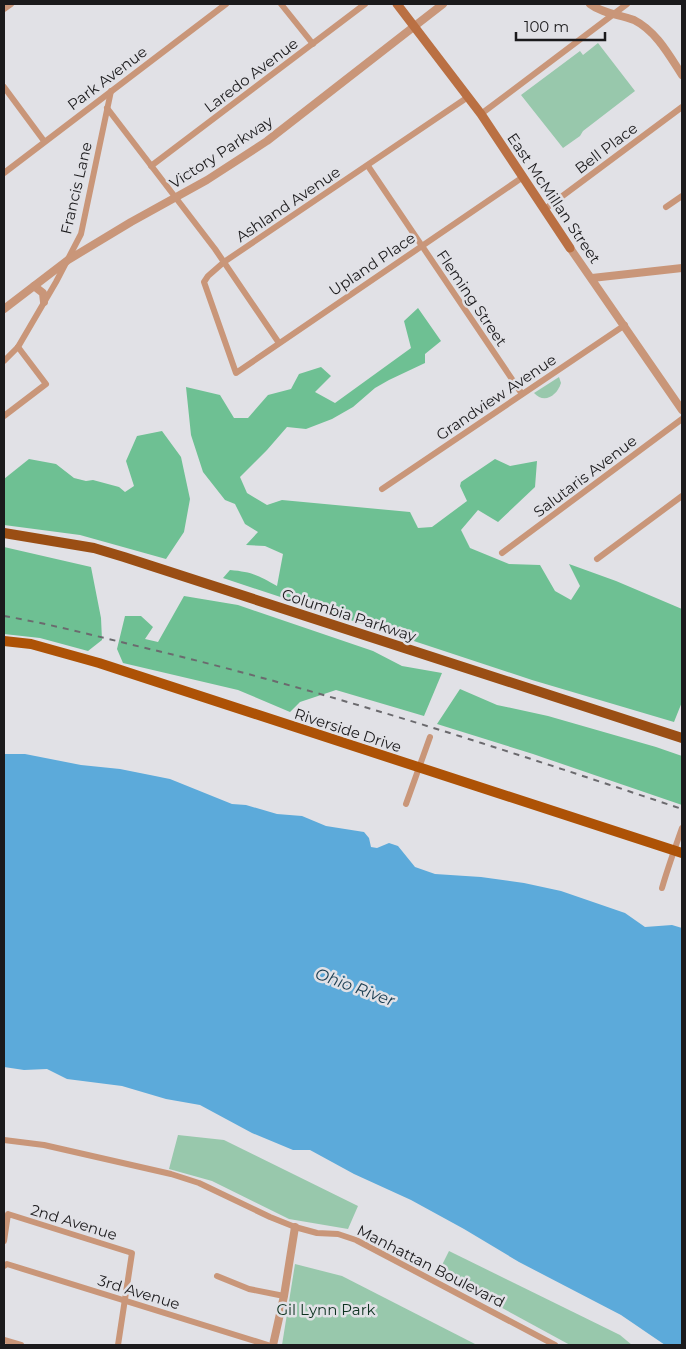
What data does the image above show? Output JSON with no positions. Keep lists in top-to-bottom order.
{
  "streets": {
    "highway": ["Columbia Parkway"],
    "main road": ["East McMillan Street", "Riverside Drive"],
    "street": [
      "Laredo Avenue",
      "Park Avenue",
      "Bell Place",
      "Victory Parkway",
      "Francis Lane",
      "Ashland Avenue",
      "Upland Place",
      "Fleming Street",
      "Grandview Avenue",
      "Salutaris Avenue",
      "2nd Avenue",
      "Manhattan Boulevard",
      "3rd Avenue"
    ]
  },
  "crossings": [
    ["Park Avenue", "Francis Lane"],
    ["Bell Place", "East McMillan Street"],
    ["Victory Parkway", "Francis Lane"],
    ["Victory Parkway", "East McMillan Street"],
    ["East McMillan Street", "Ashland Avenue"],
    ["East McMillan Street", "Upland Place"],
    ["East McMillan Street", "Grandview Avenue"],
    ["Ashland Avenue", "Upland Place"],
    ["Ashland Avenue", "Fleming Street"],
    ["Upland Place", "Fleming Street"],
    ["Fleming Street", "Grandview Avenue"],
    ["2nd Avenue", "3rd Avenue"]
  ],
  "water": ["Ohio River"],
  "parks": ["Gil Lynn Park"],
  "scale_bar": "100 m"
}
